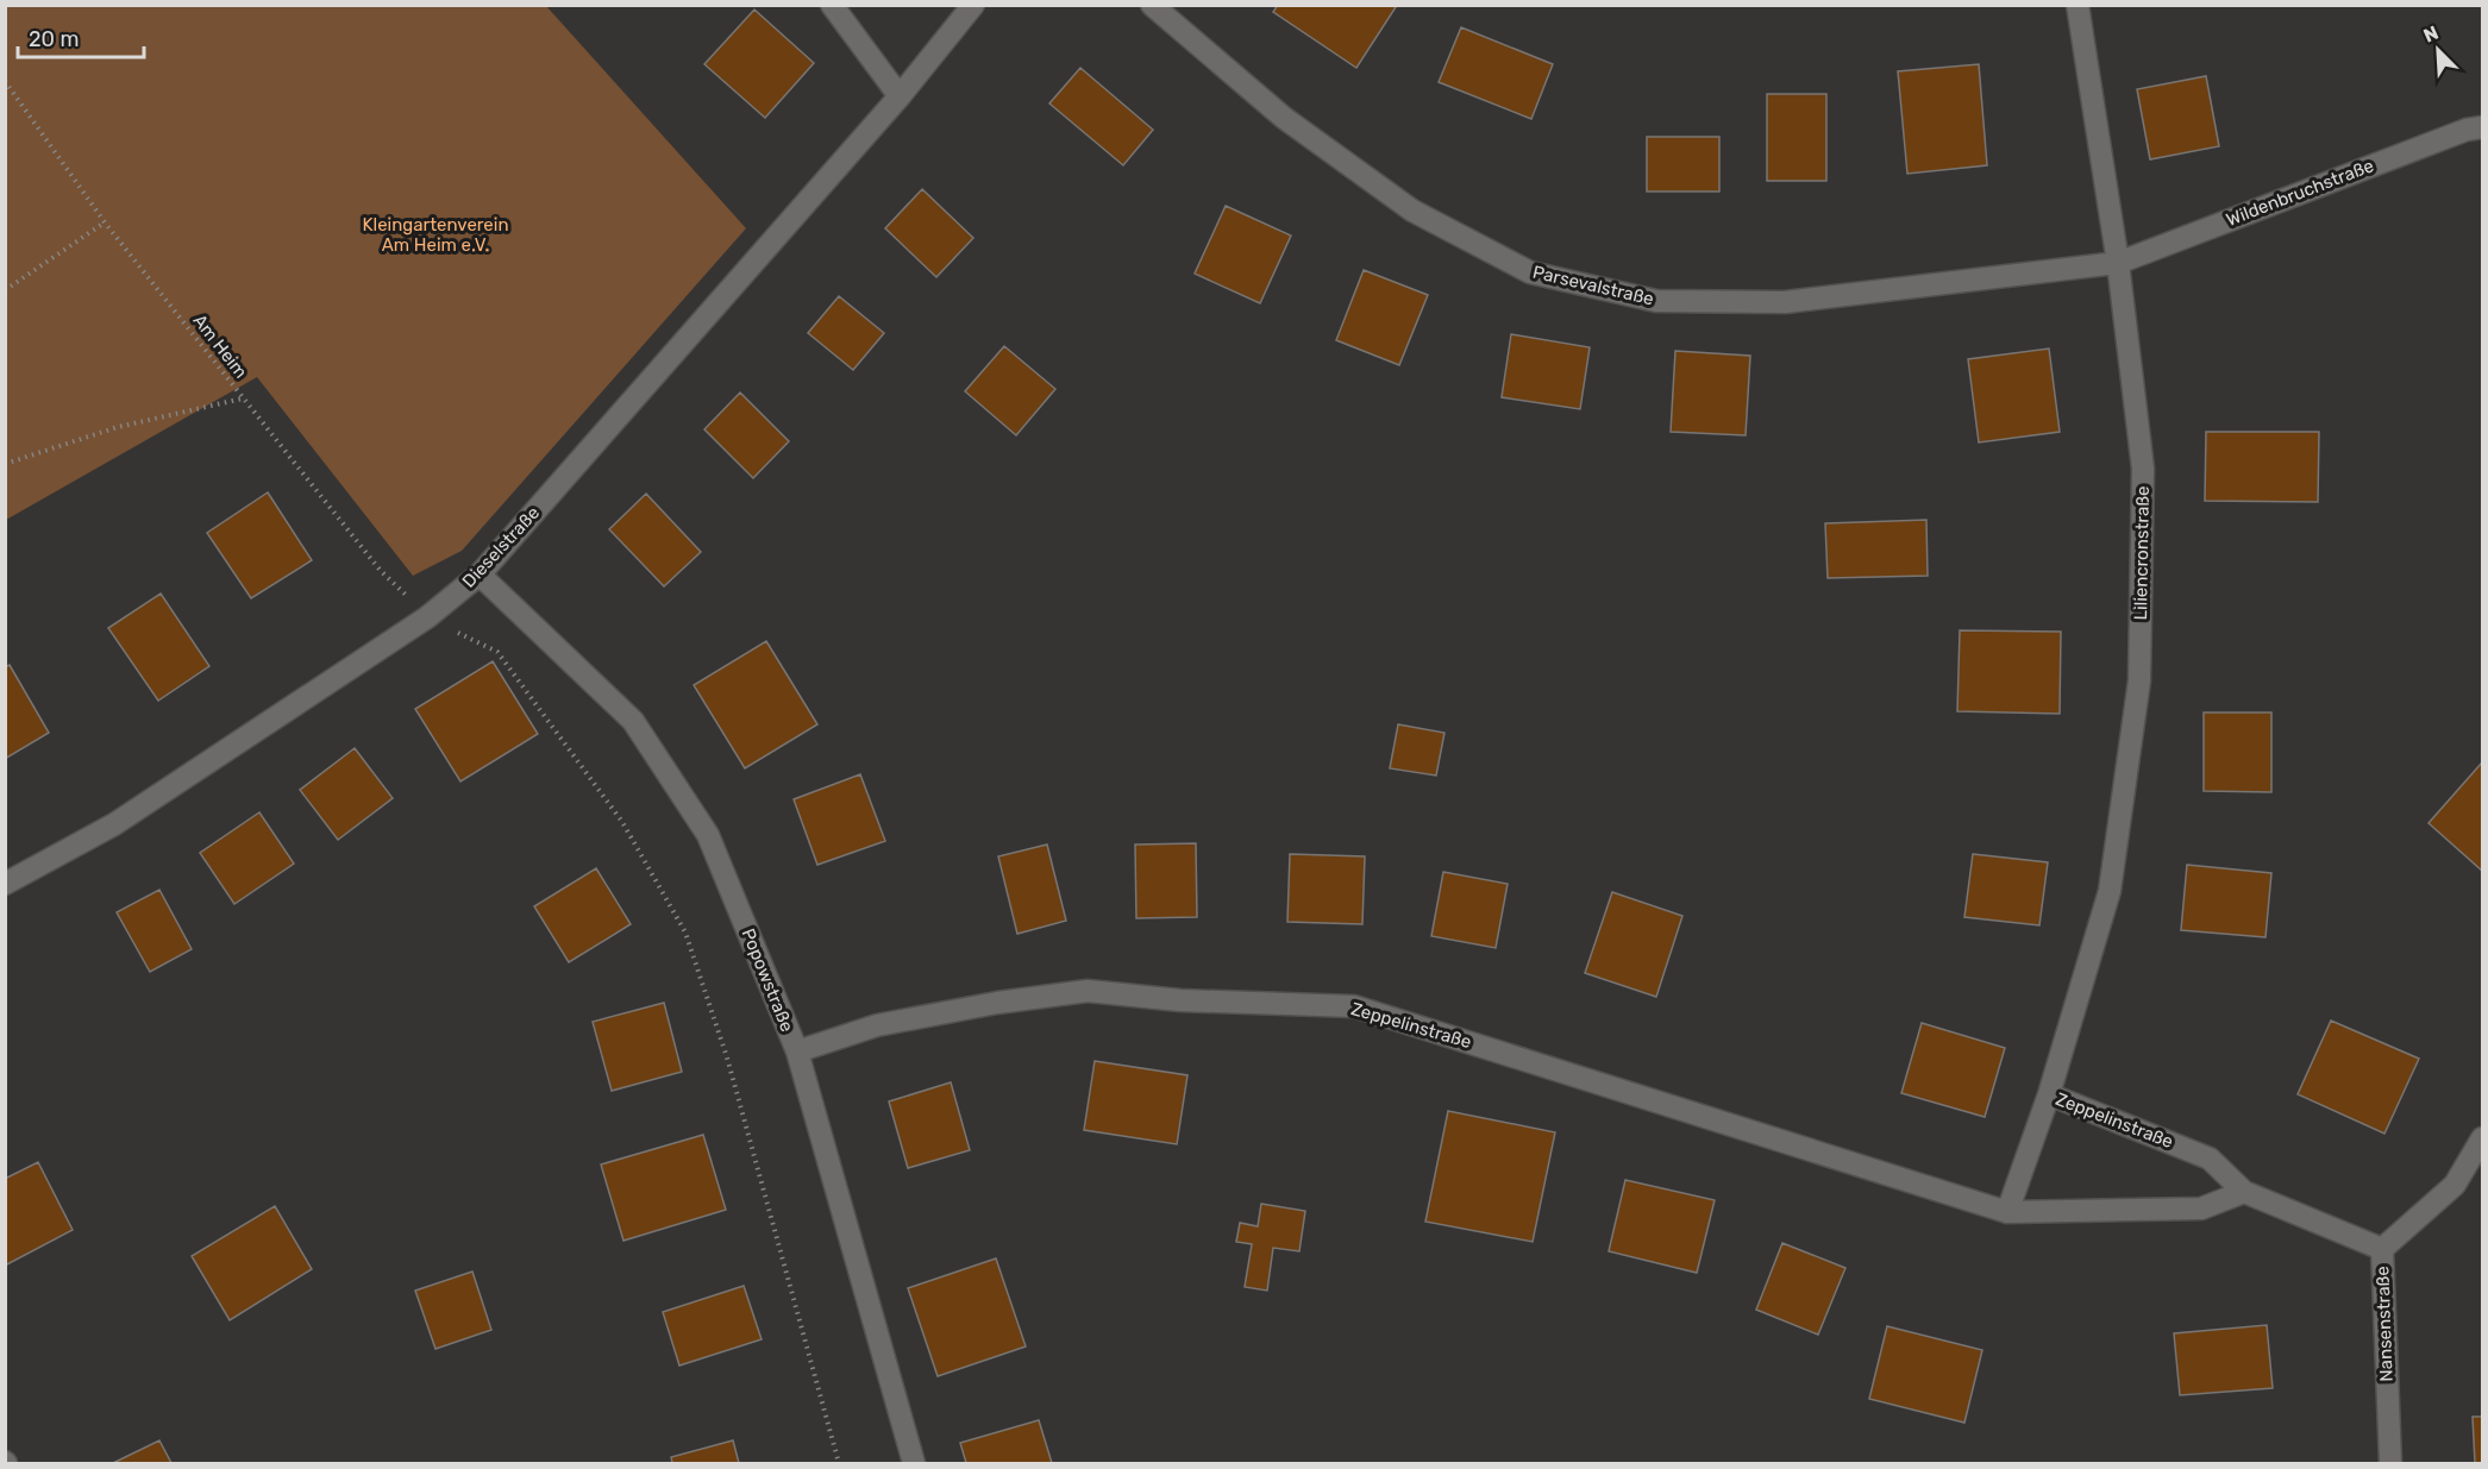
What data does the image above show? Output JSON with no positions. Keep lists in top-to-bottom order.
{
  "streets": {
    "street": [
      "Wildenbruchstraße",
      "Parsevalstraße",
      "Dieselstraße",
      "Liliencronstraße",
      "Popowstraße",
      "Zeppelinstraße",
      "Nansenstraße"
    ],
    "path": ["Am Heim"]
  },
  "crossings": [
    ["Wildenbruchstraße", "Parsevalstraße"],
    ["Wildenbruchstraße", "Liliencronstraße"],
    ["Parsevalstraße", "Liliencronstraße"],
    ["Am Heim", "Dieselstraße"],
    ["Dieselstraße", "Popowstraße"],
    ["Liliencronstraße", "Zeppelinstraße"],
    ["Popowstraße", "Zeppelinstraße"],
    ["Zeppelinstraße", "Nansenstraße"]
  ],
  "parks": ["Kleingartenverein Am Heim e.V."],
  "scale_bar": "20 m",
  "north": "top left"
}
